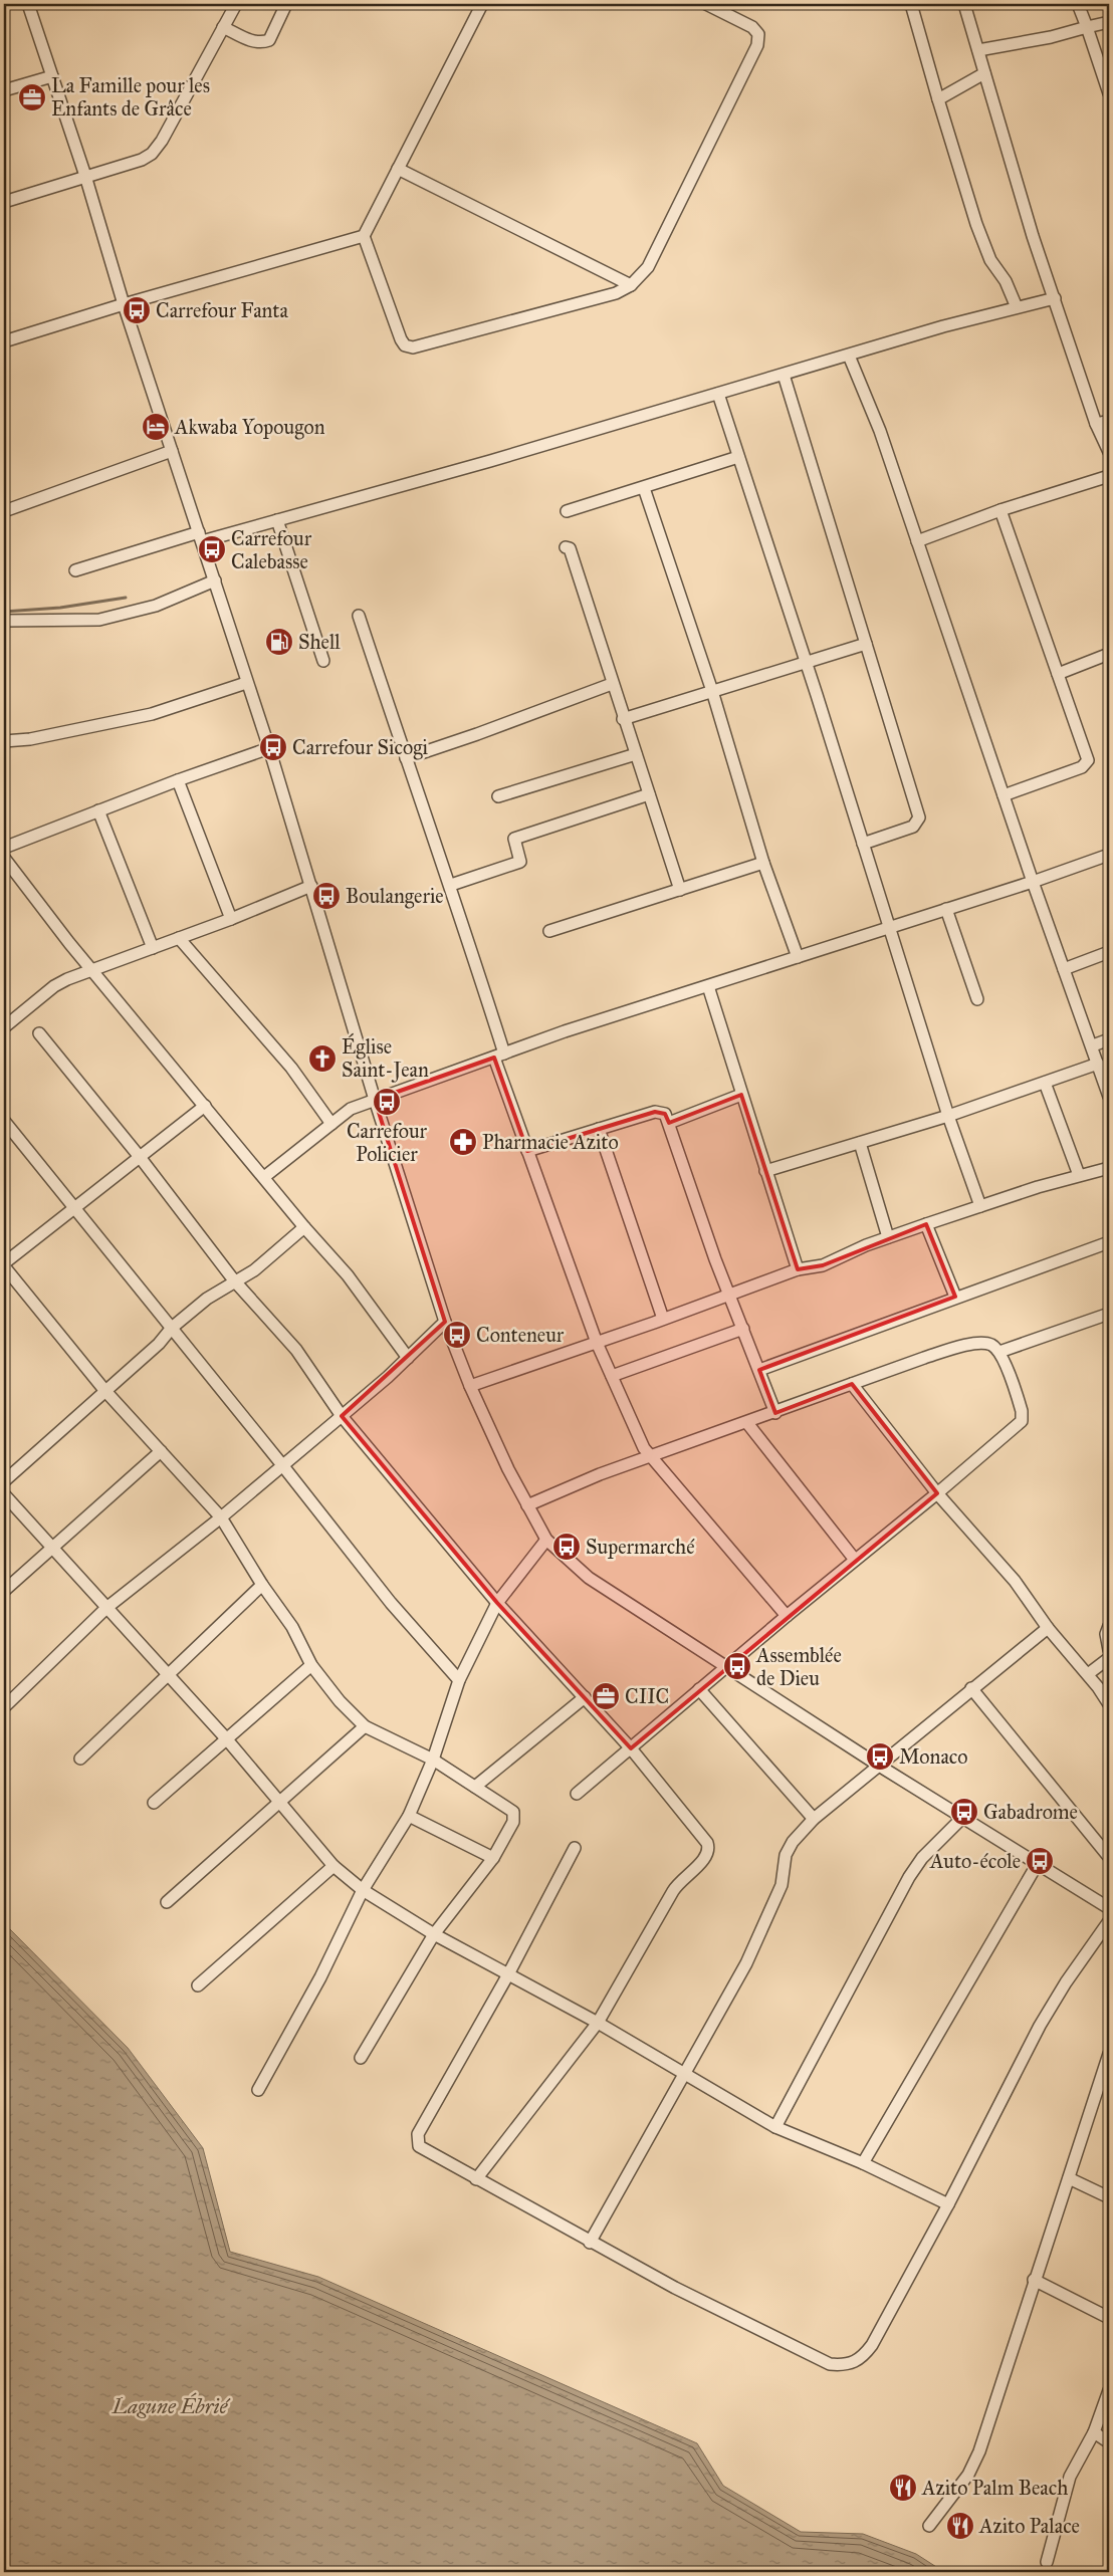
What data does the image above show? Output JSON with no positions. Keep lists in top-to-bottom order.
{
  "water": ["Lagune Ébrié"],
  "places": {
    "office": ["La Famille pour les Enfants de Grâce", "CIIC"],
    "bus stop": [
      "Carrefour Fanta",
      "Carrefour Calebasse",
      "Carrefour Sicogi",
      "Boulangerie",
      "Carrefour Policier",
      "Conteneur",
      "Supermarché",
      "Assemblée de Dieu",
      "Monaco",
      "Gabadrome",
      "Auto-école"
    ],
    "hotel": ["Akwaba Yopougon"],
    "fuel station": ["Shell"],
    "church": ["Église Saint-Jean"],
    "pharmacy": ["Pharmacie Azito"],
    "restaurant": ["Azito Palm Beach", "Azito Palace"]
  }
}
